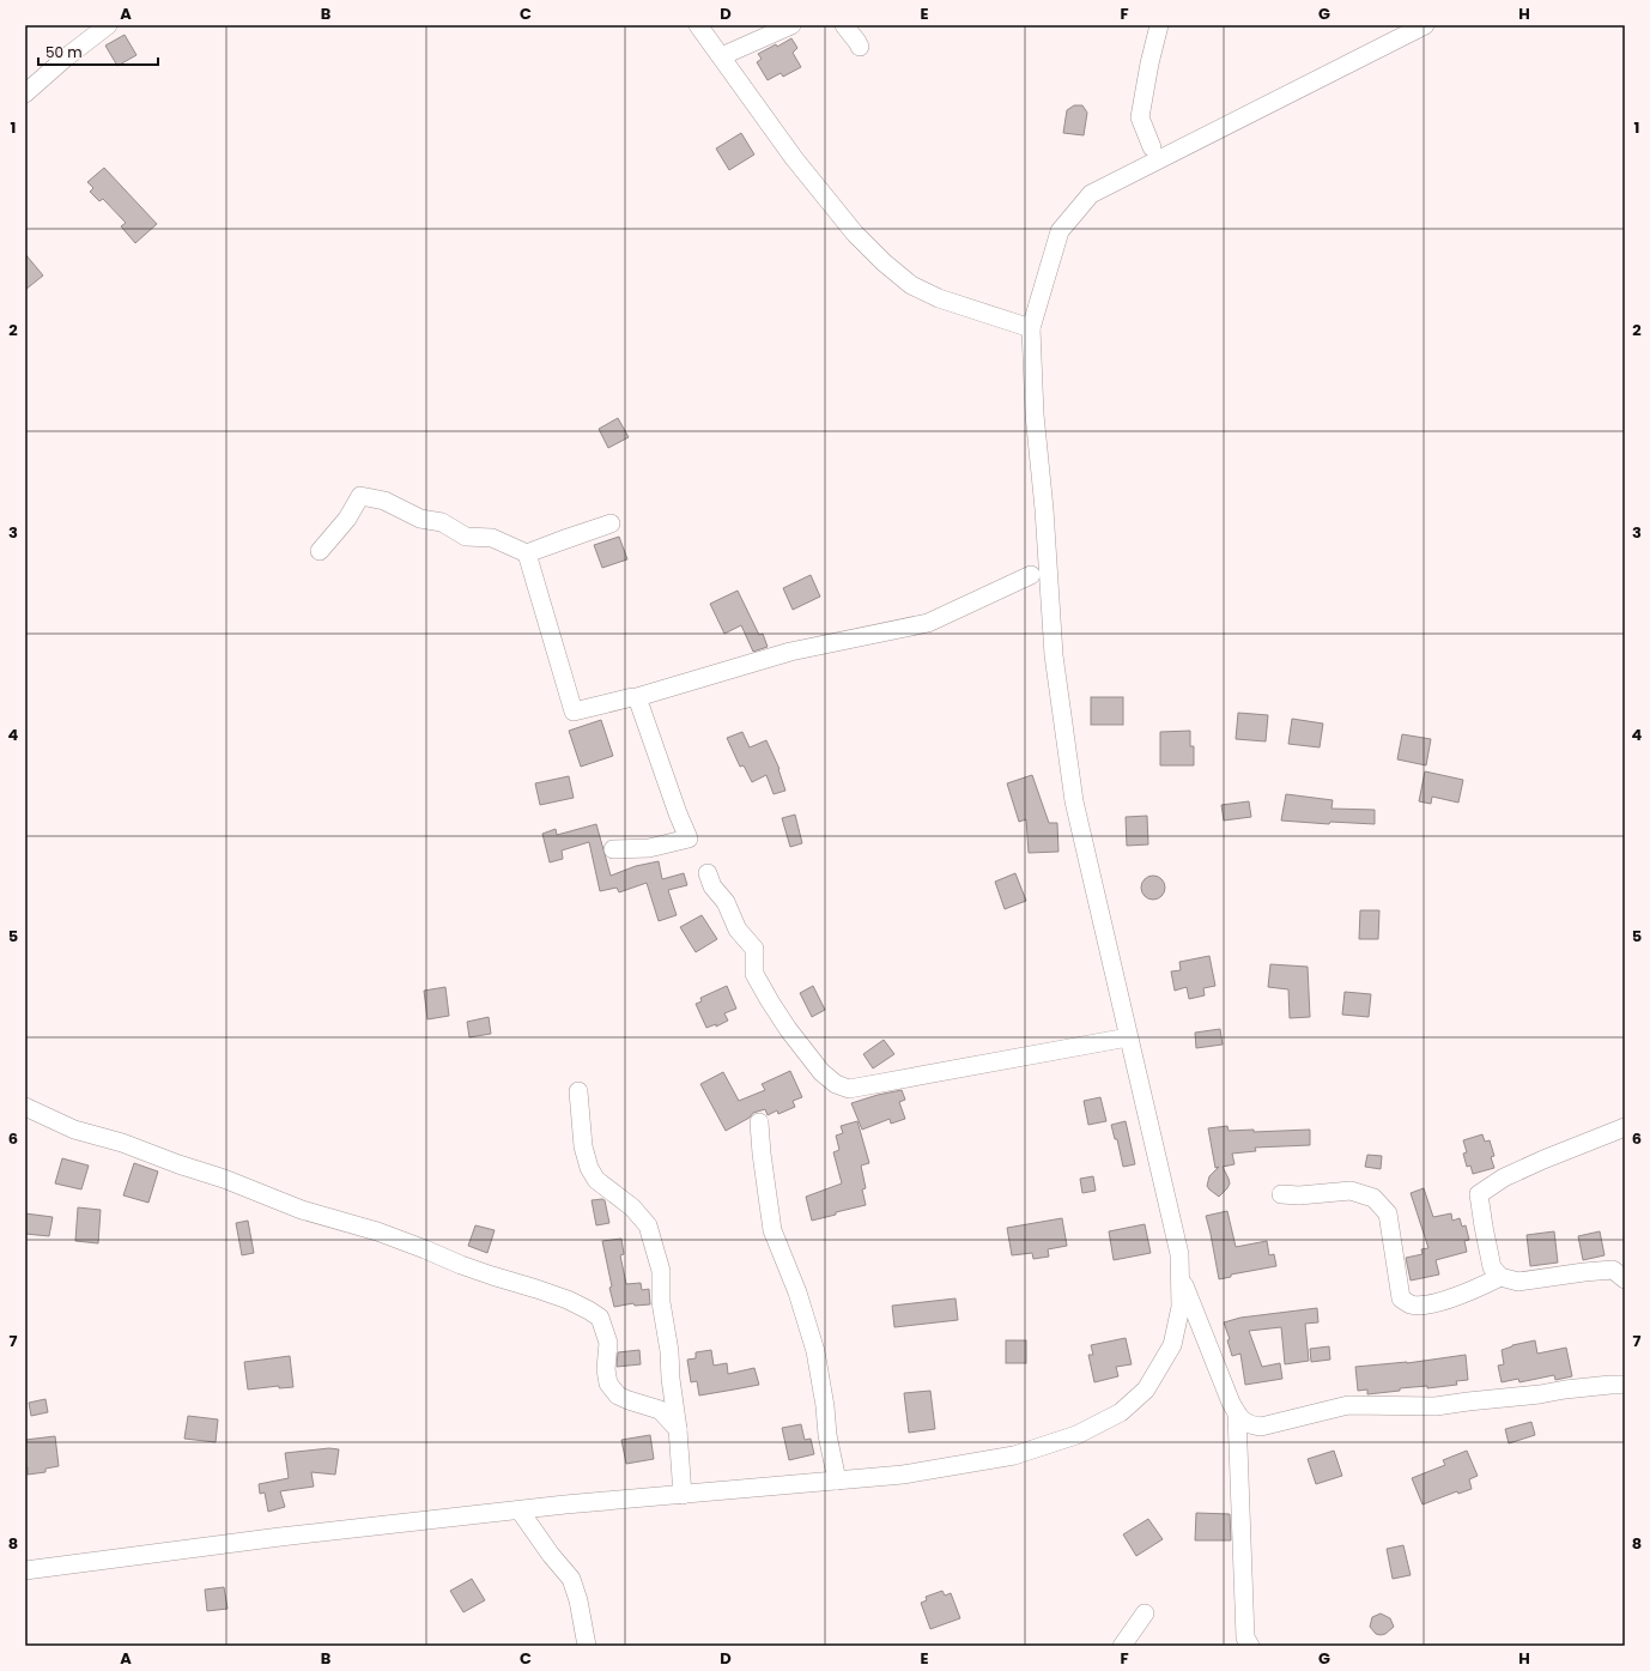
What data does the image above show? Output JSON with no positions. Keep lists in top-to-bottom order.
{
  "scale_bar": "50 m",
  "grid": {
    "columns": [
      "A",
      "B",
      "C",
      "D",
      "E",
      "F",
      "G",
      "H"
    ],
    "rows": [
      "1",
      "2",
      "3",
      "4",
      "5",
      "6",
      "7",
      "8"
    ]
  }
}
